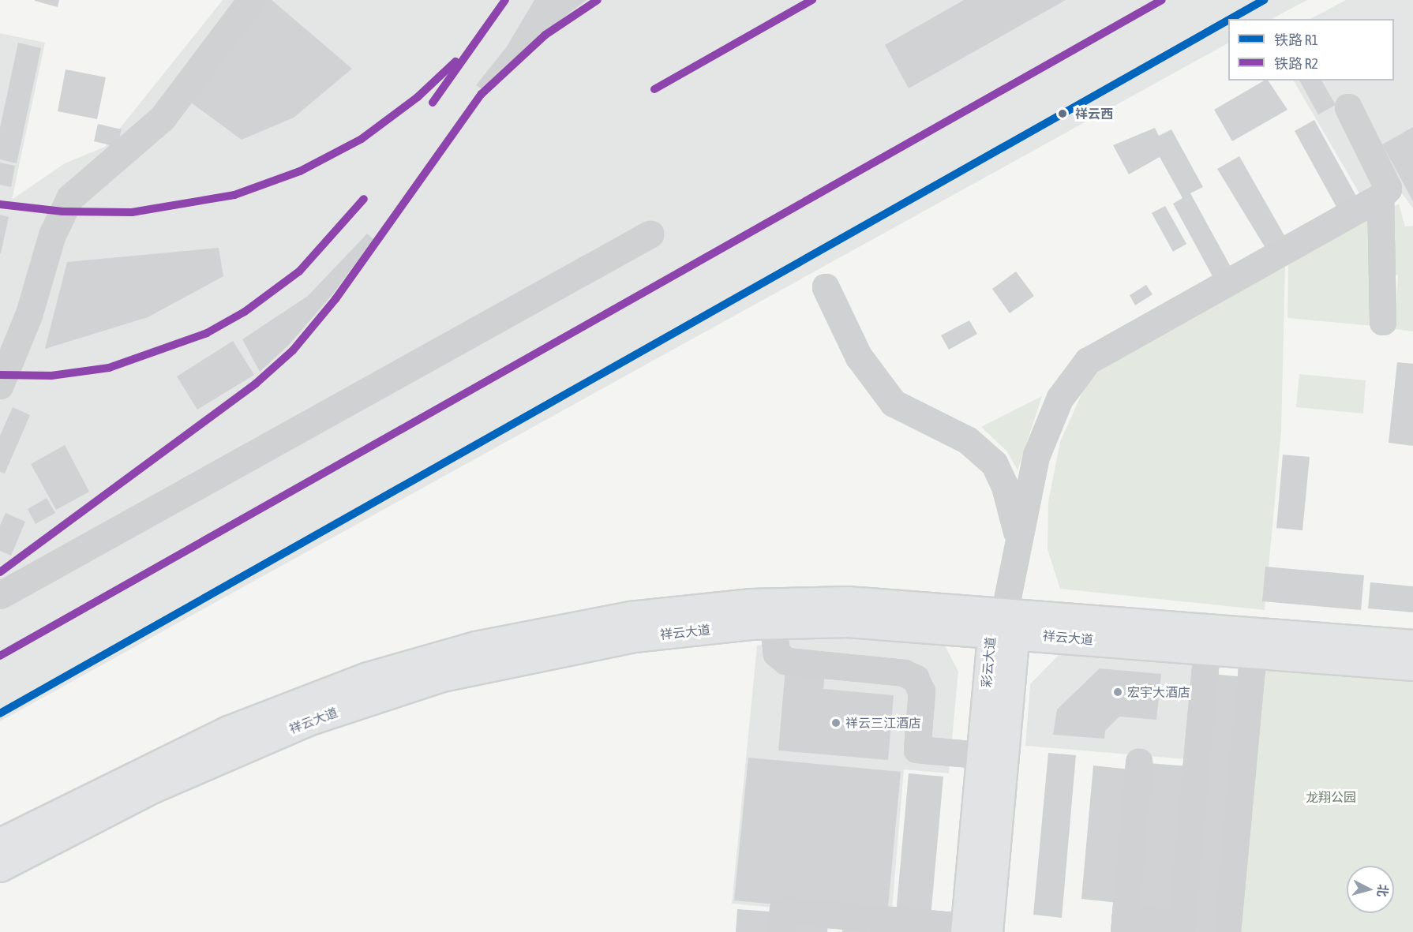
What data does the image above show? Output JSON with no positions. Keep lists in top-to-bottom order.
{
  "streets": {
    "main road": ["祥云大道", "彩云大道"]
  },
  "crossings": [
    ["祥云大道", "彩云大道"]
  ],
  "parks": ["龙翔公园"],
  "places": ["祥云西", "宏宇大酒店", "祥云三江酒店"],
  "lines": ["rail line R1", "rail line R2"],
  "legend": ["铁路 R1", "铁路 R2"],
  "north": "right"
}
